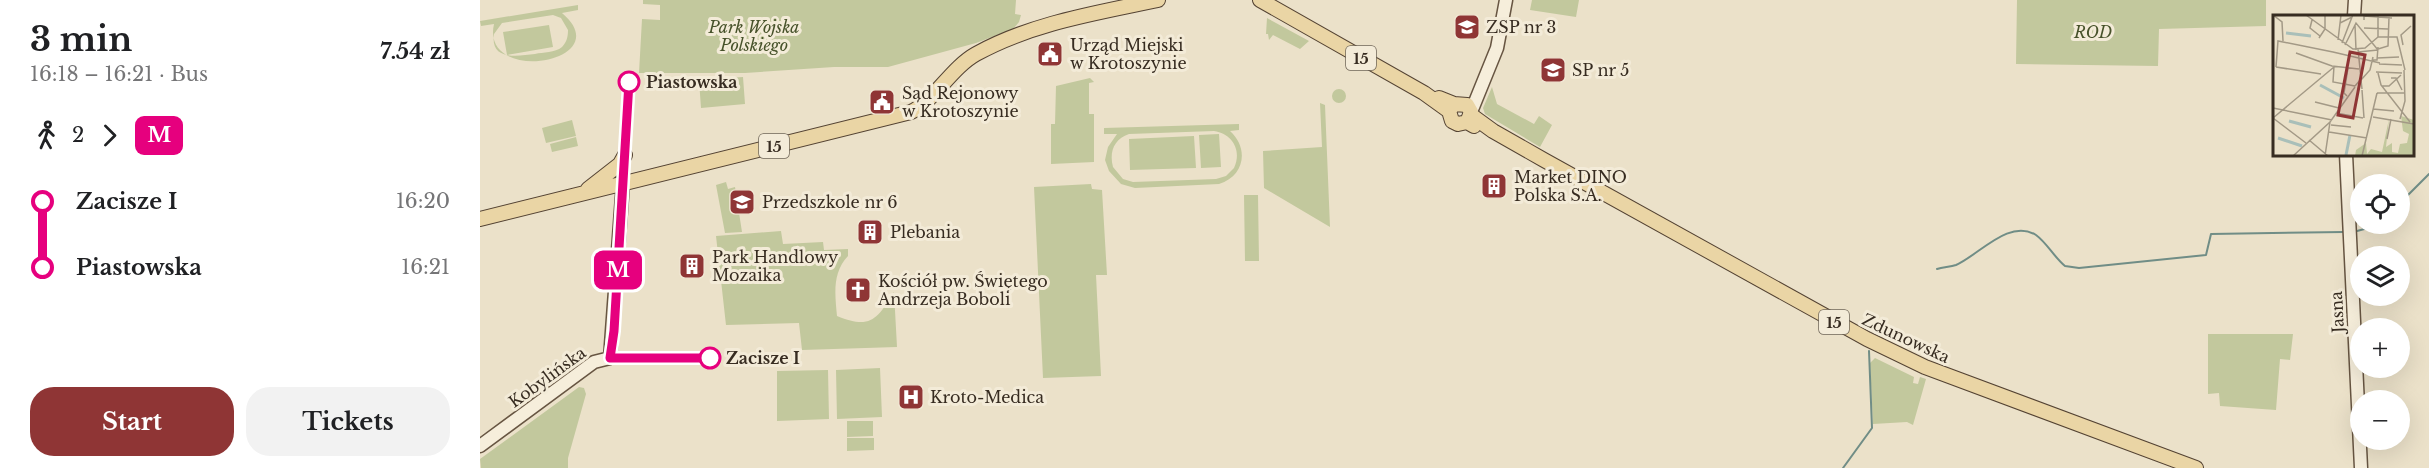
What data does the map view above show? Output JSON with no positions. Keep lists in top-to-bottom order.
{
  "streets": {
    "main road": ["15", "Zdunowska"],
    "street": ["Jasna", "Kobylińska"]
  },
  "crossings": [
    ["15", "Kobylińska"]
  ],
  "parks": ["Park Wojska Polskiego", "ROD"],
  "places": {
    "school or university": ["ZSP nr 3", "SP nr 5", "Przedszkole nr 6"],
    "public building": ["Urząd Miejski w Krotoszynie", "Sąd Rejonowy w Krotoszynie"],
    "other": ["Piastowska", "Zacisze I"],
    "building": ["Market DINO Polska S.A.", "Plebania", "Park Handlowy Mozaika"],
    "church": ["Kościół pw. Świętego Andrzeja Boboli"],
    "hospital": ["Kroto-Medica"]
  },
  "lines": ["bus line M"],
  "page": {
    "heading": ["3 min", "16:18 – 16:21 · Bus", "7.54 zł"],
    "on_map": "M",
    "legs": ["2", "M"],
    "list": [
      {
        "name": "Zacisze I",
        "value": "16:20"
      },
      {
        "name": "Piastowska",
        "value": "16:21"
      }
    ],
    "map_buttons": ["+", "−"],
    "buttons": ["Start", "Tickets"]
  }
}
